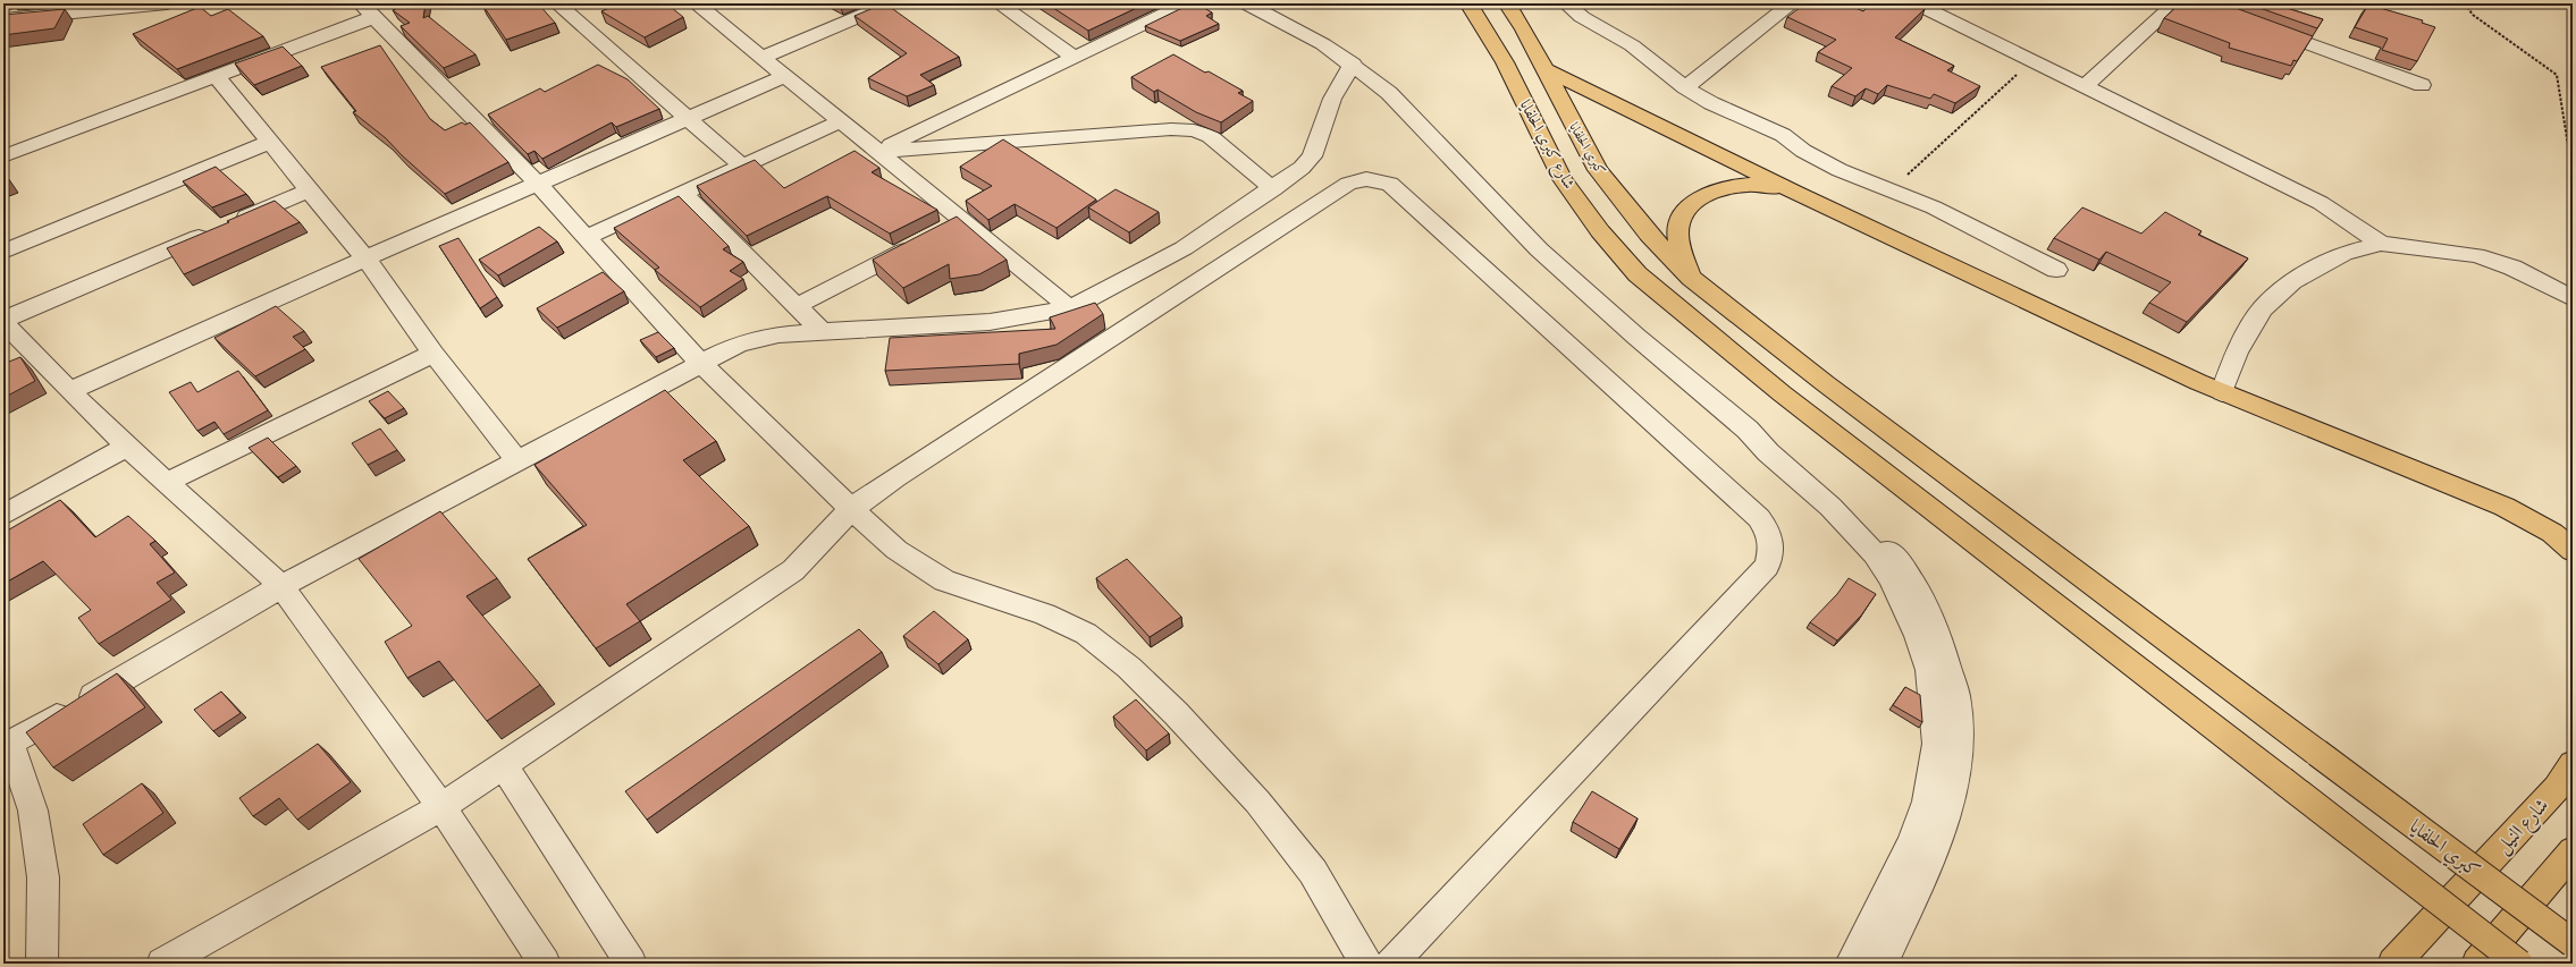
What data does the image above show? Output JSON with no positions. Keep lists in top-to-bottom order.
{
  "streets": {
    "main road": ["شارع كبري الحلفايا", "كبري الحلفايا", "شارع النيل"]
  }
}
